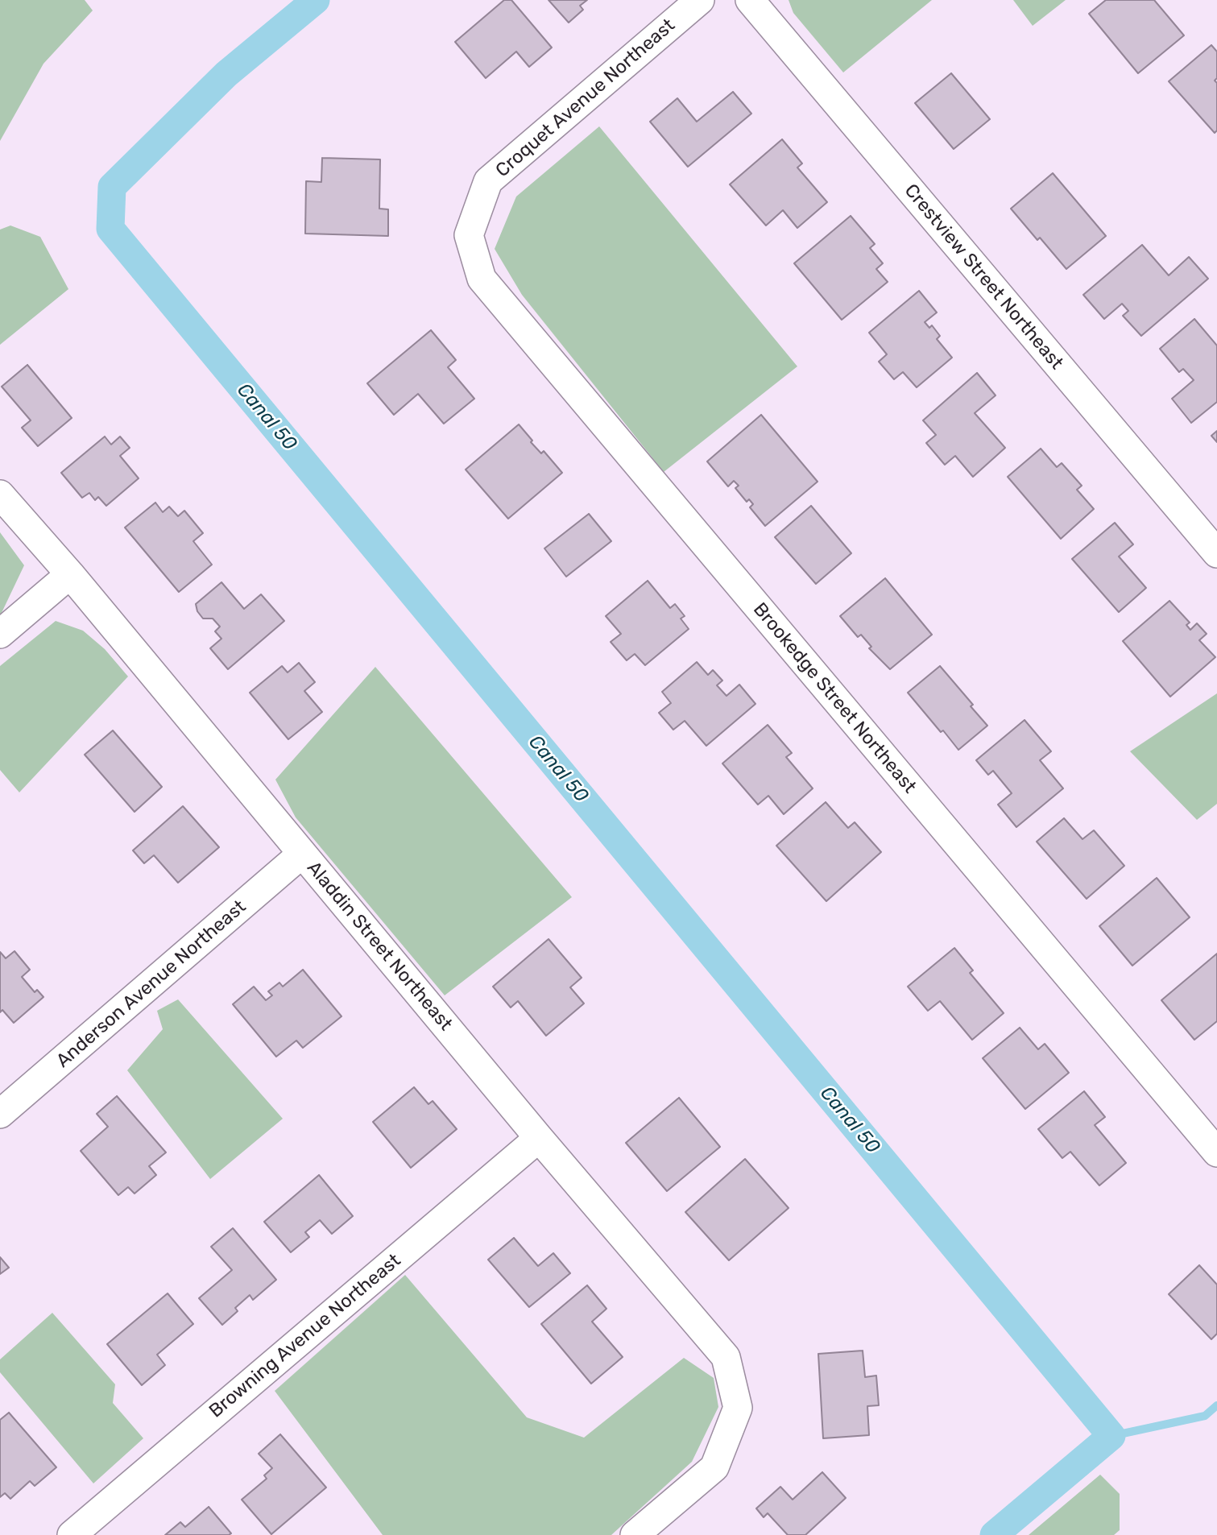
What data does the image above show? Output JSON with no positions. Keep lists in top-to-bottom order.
{
  "streets": {
    "street": [
      "Croquet Avenue Northeast",
      "Crestview Street Northeast",
      "Brookedge Street Northeast",
      "Aladdin Street Northeast",
      "Anderson Avenue Northeast",
      "Browning Avenue Northeast"
    ]
  },
  "crossings": [
    ["Croquet Avenue Northeast", "Brookedge Street Northeast"],
    ["Aladdin Street Northeast", "Anderson Avenue Northeast"],
    ["Aladdin Street Northeast", "Browning Avenue Northeast"]
  ],
  "water": ["Canal 50"]
}
